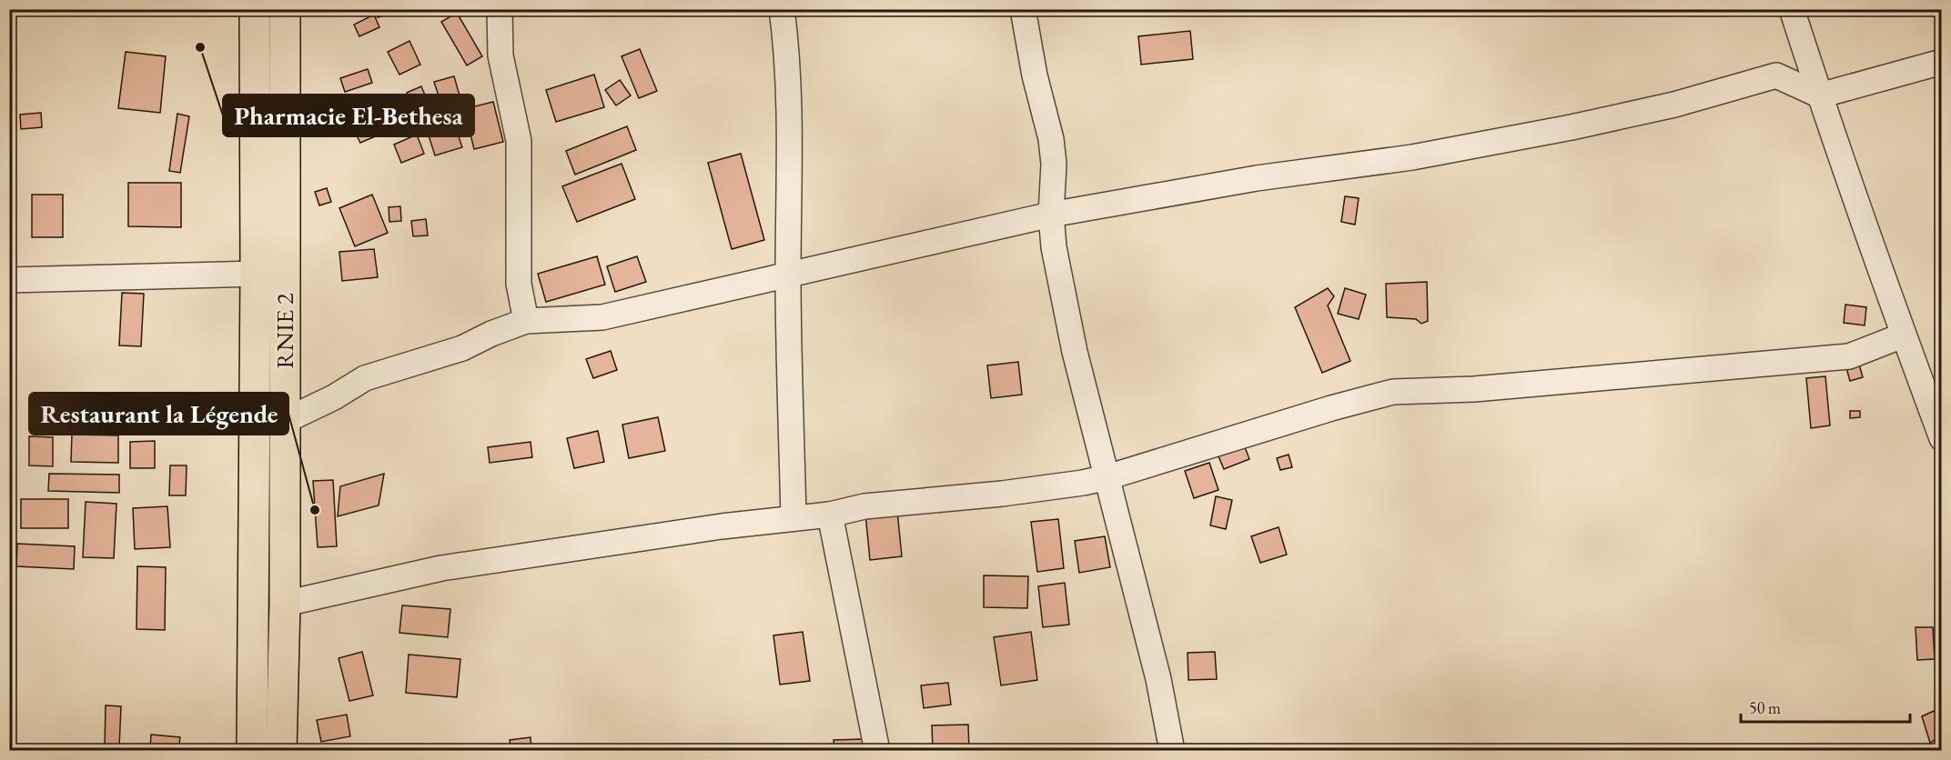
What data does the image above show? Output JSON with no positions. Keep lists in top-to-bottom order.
{
  "streets": {
    "highway": ["RNIE 2"]
  },
  "places": ["Pharmacie El-Bethesa", "Restaurant la Légende"],
  "scale_bar": "50 m"
}
